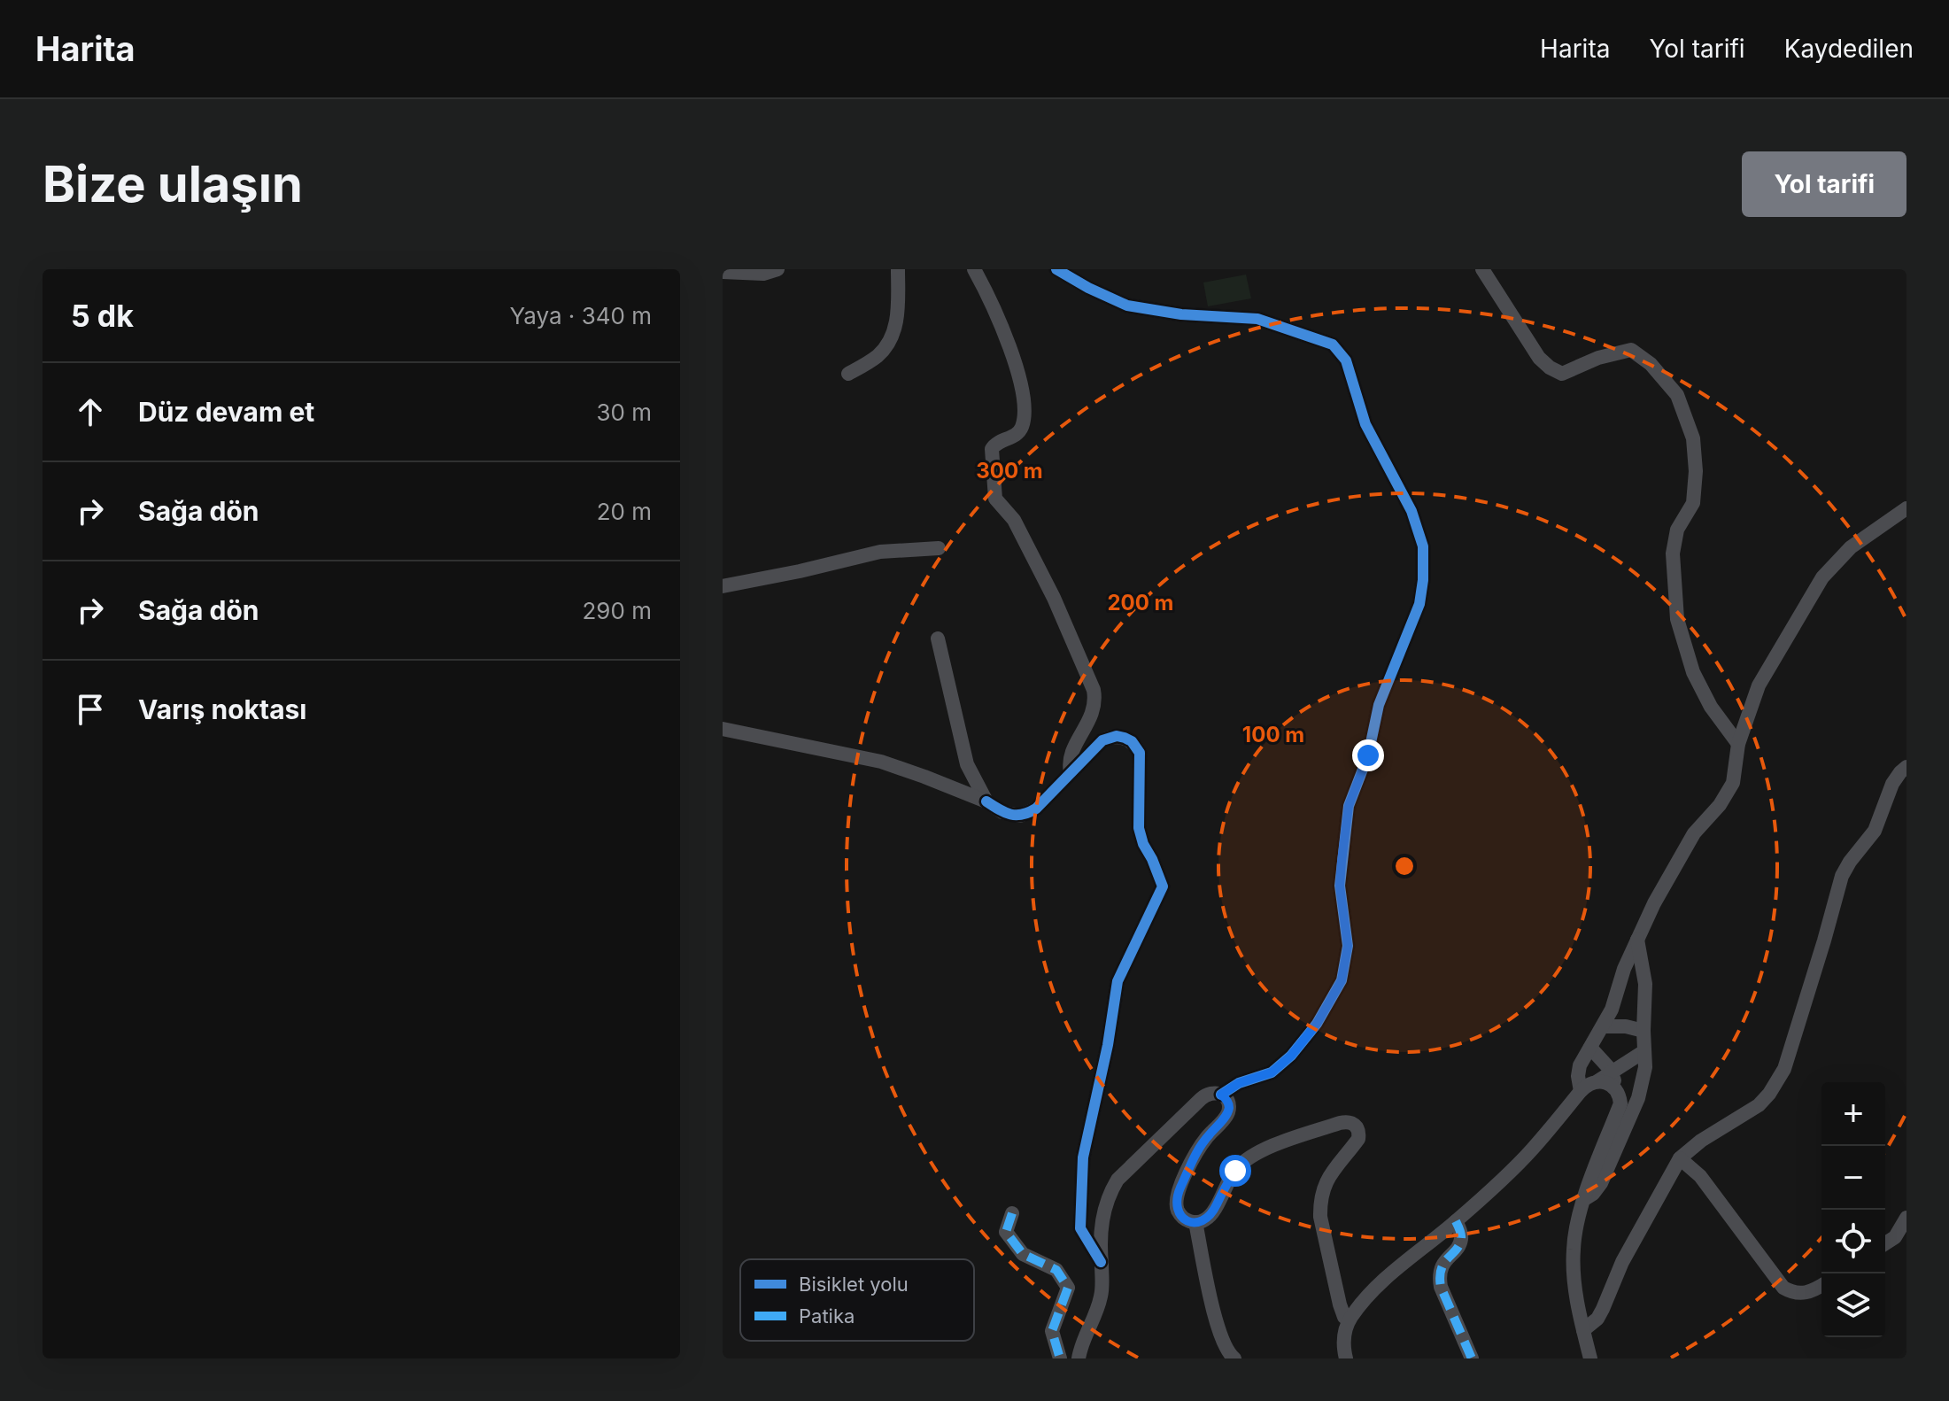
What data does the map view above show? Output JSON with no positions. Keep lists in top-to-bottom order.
{
  "legend": ["Bisiklet yolu", "Patika"],
  "page": {
    "header": "Harita",
    "nav": ["Harita", "Yol tarifi", "Kaydedilen"],
    "buttons": "Yol tarifi",
    "title": "Bize ulaşın",
    "heading": ["5 dk", "Yaya · 340 m"],
    "list": [
      ["Düz devam et", "30 m"],
      ["Sağa dön", "20 m"],
      ["Sağa dön", "290 m"],
      "Varış noktası"
    ],
    "map_buttons": ["+", "−"]
  },
  "rings": ["300 m", "200 m", "100 m"]
}
